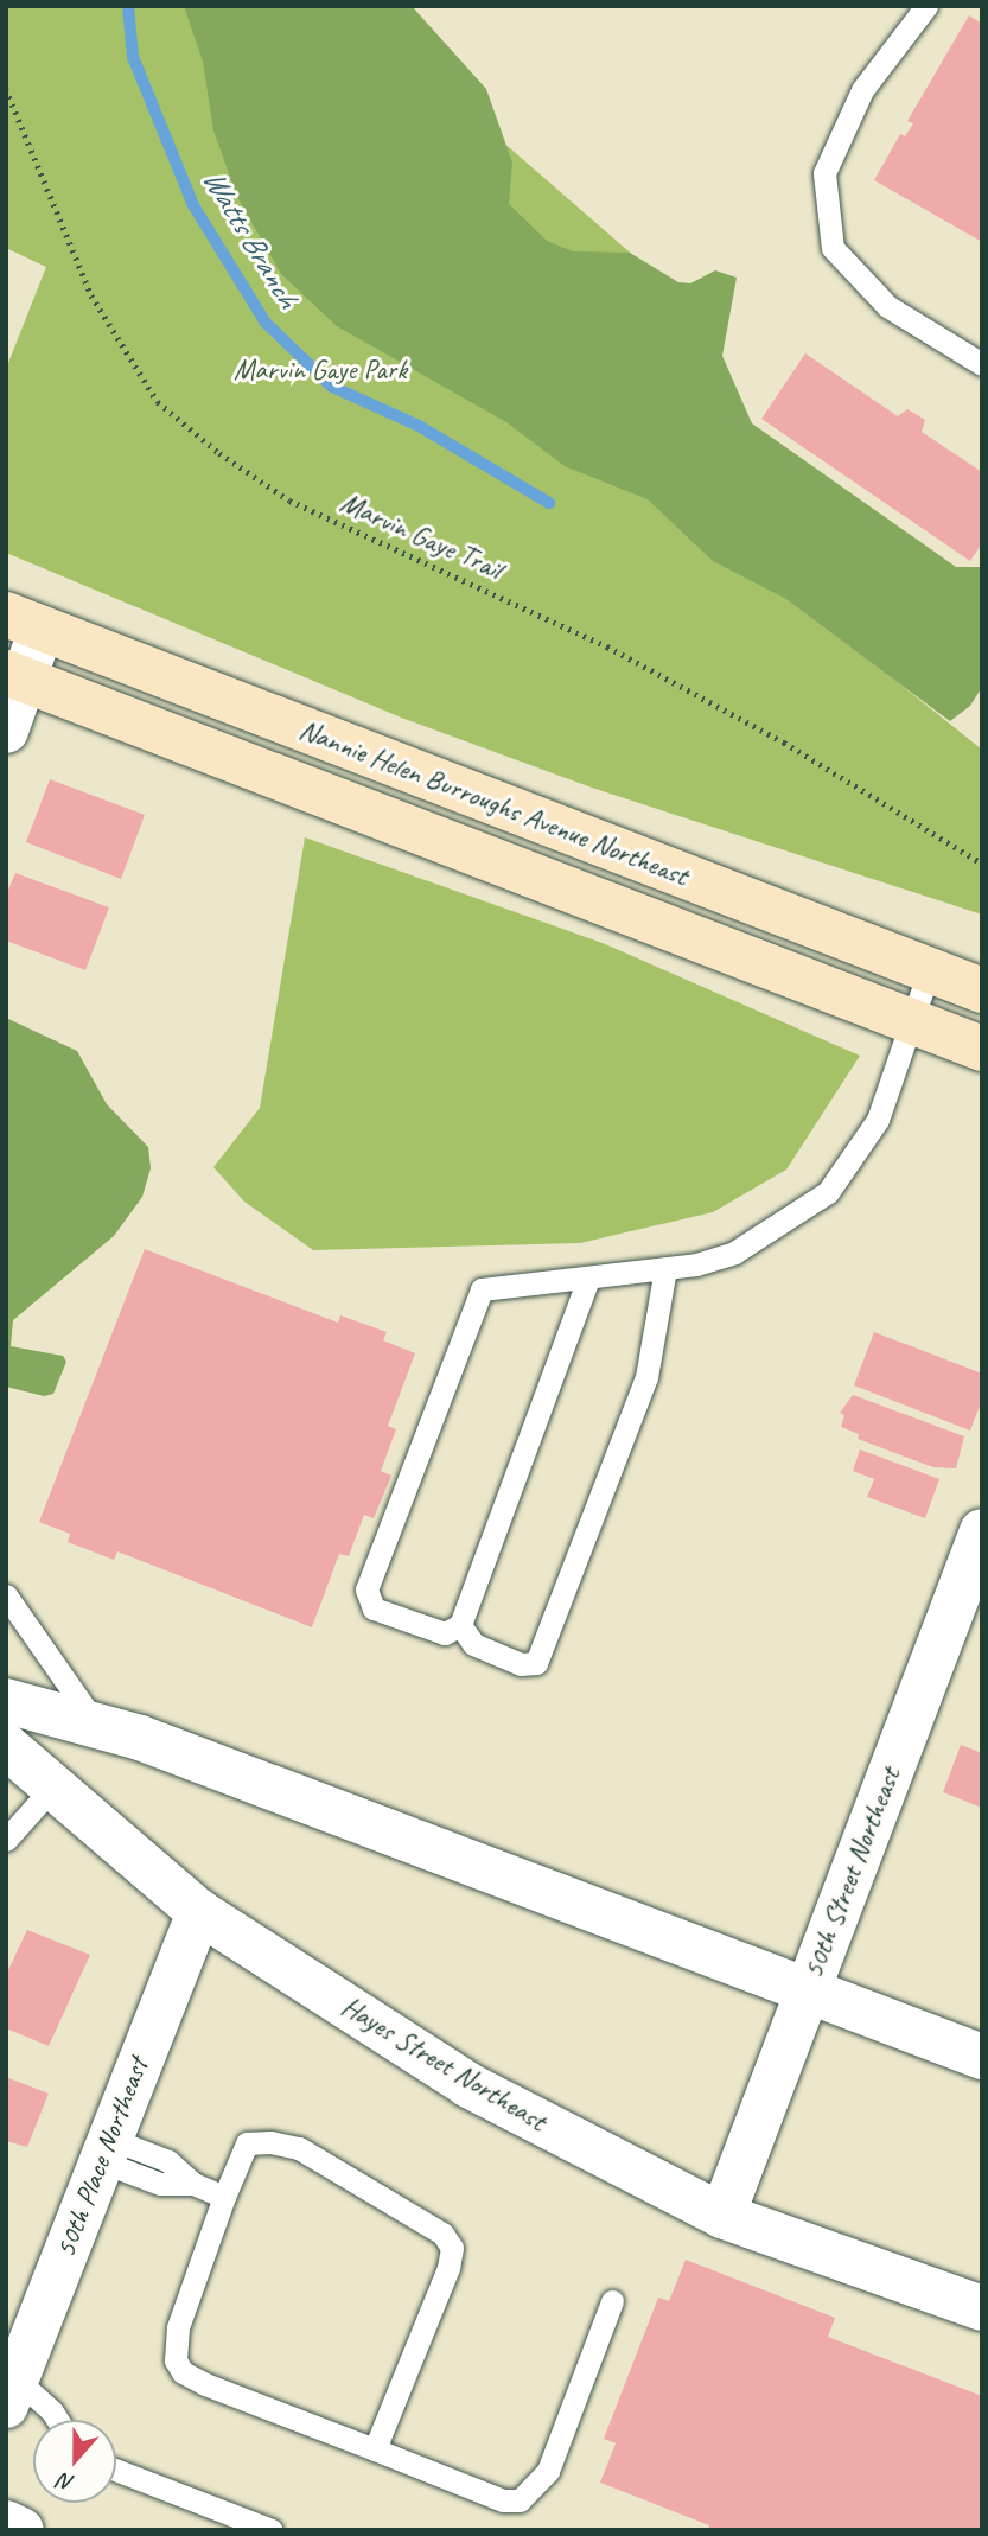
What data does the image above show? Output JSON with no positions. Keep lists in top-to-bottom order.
{
  "streets": {
    "main road": ["Nannie Helen Burroughs Avenue Northeast"],
    "street": ["50th Street Northeast", "Hayes Street Northeast", "50th Place Northeast"],
    "path": ["Marvin Gaye Trail"]
  },
  "crossings": [
    ["50th Street Northeast", "Hayes Street Northeast"],
    ["Hayes Street Northeast", "50th Place Northeast"]
  ],
  "water": ["Watts Branch"],
  "parks": ["Marvin Gaye Park"],
  "north": "bottom"
}
